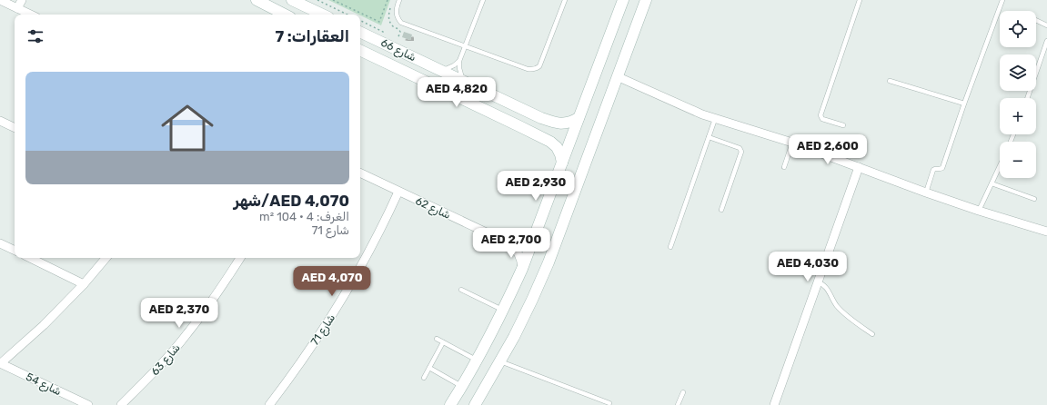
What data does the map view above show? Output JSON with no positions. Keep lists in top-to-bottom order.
{
  "streets": {
    "street": [
      "شارع 66",
      "شارع 62",
      "شارع 71",
      "شارع 63",
      "شارع 54"
    ]
  },
  "crossings": [
    ["شارع 62", "شارع 71"]
  ],
  "page": {
    "map_buttons": ["+", "−"],
    "heading": "العقارات: 7",
    "list": [
      {
        "name": "AED 4,070/شهر",
        "note": "الغرف: 4 · 104 m² · شارع 71"
      }
    ],
    "price": [
      "AED 4,820",
      "AED 2,600",
      "AED 2,930",
      "AED 2,700",
      "AED 4,030",
      "AED 4,070",
      "AED 2,370"
    ]
  }
}
